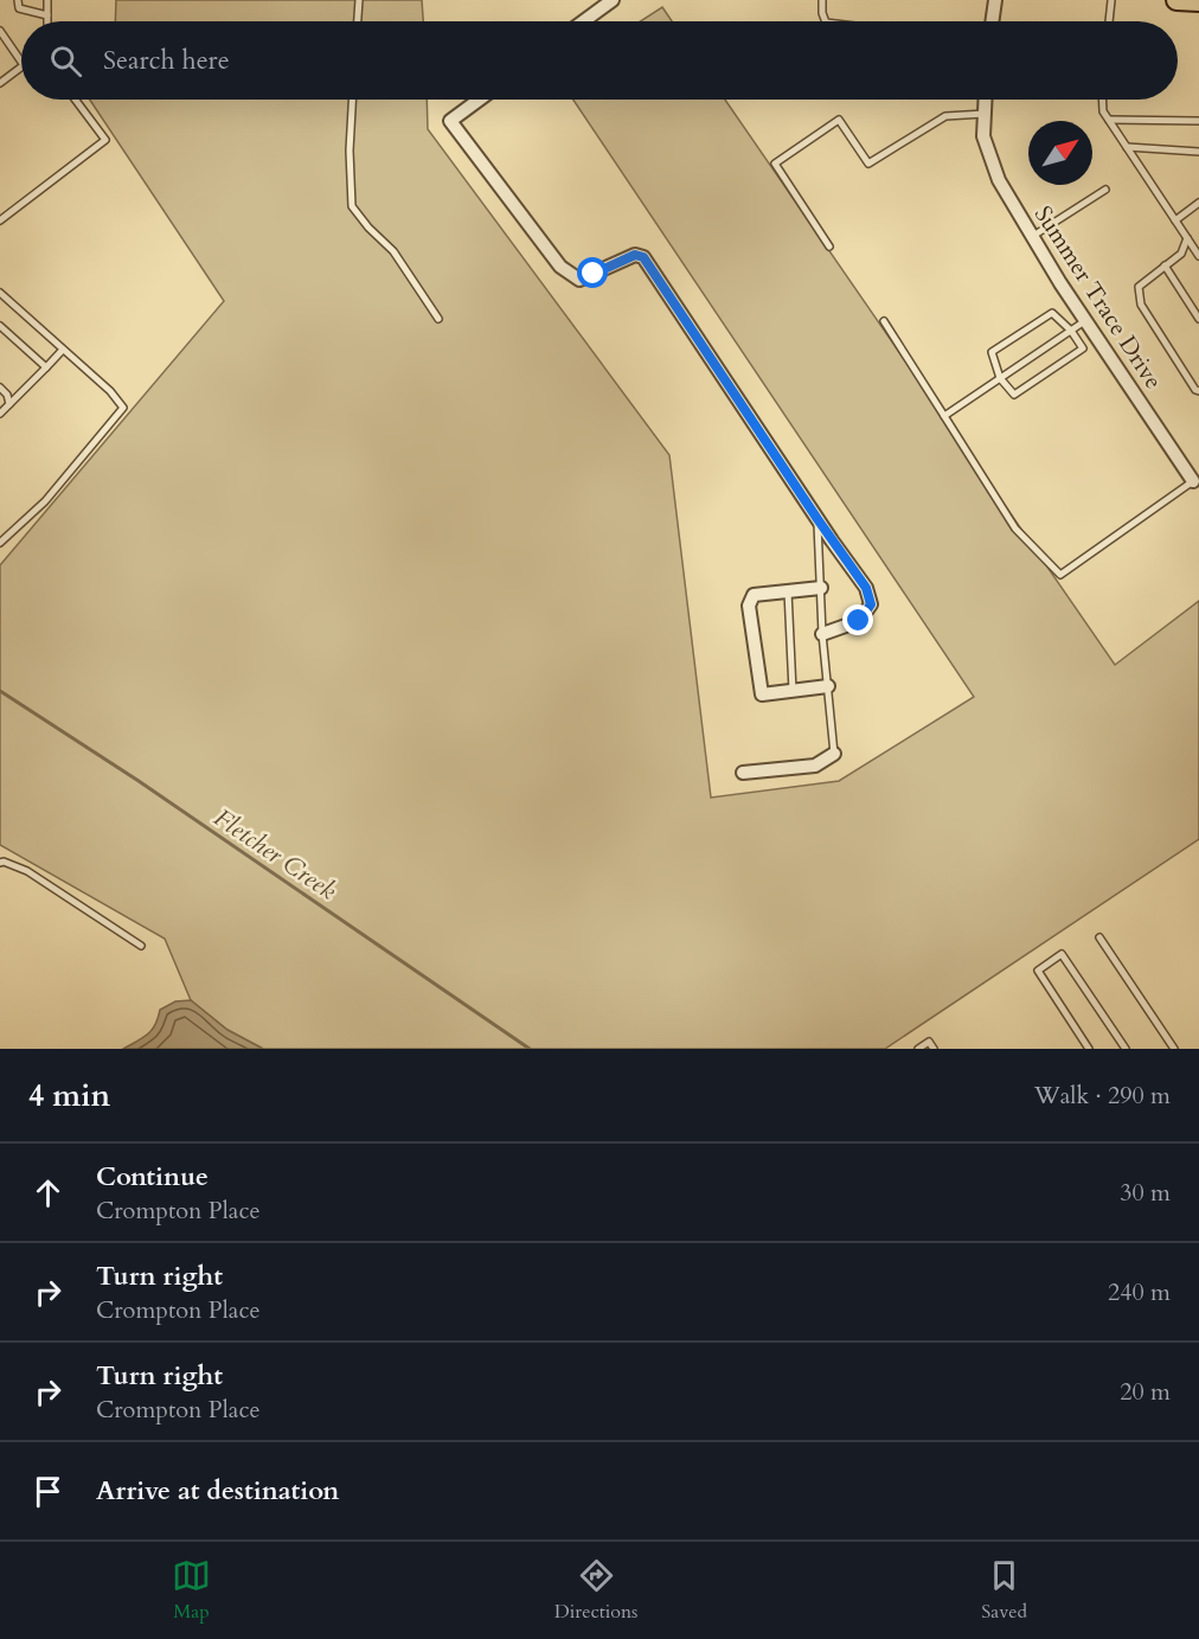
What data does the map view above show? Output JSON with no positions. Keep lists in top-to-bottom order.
{
  "streets": {
    "street": ["Summer Trace Drive"]
  },
  "water": ["Fletcher Creek"],
  "north": "top right",
  "page": {
    "search": "Search here",
    "heading": ["4 min", "Walk · 290 m"],
    "list": [
      ["Continue", "Crompton Place", "30 m"],
      ["Turn right", "Crompton Place", "240 m"],
      ["Turn right", "Crompton Place", "20 m"],
      "Arrive at destination"
    ],
    "nav": ["Map", "Directions", "Saved"]
  }
}
